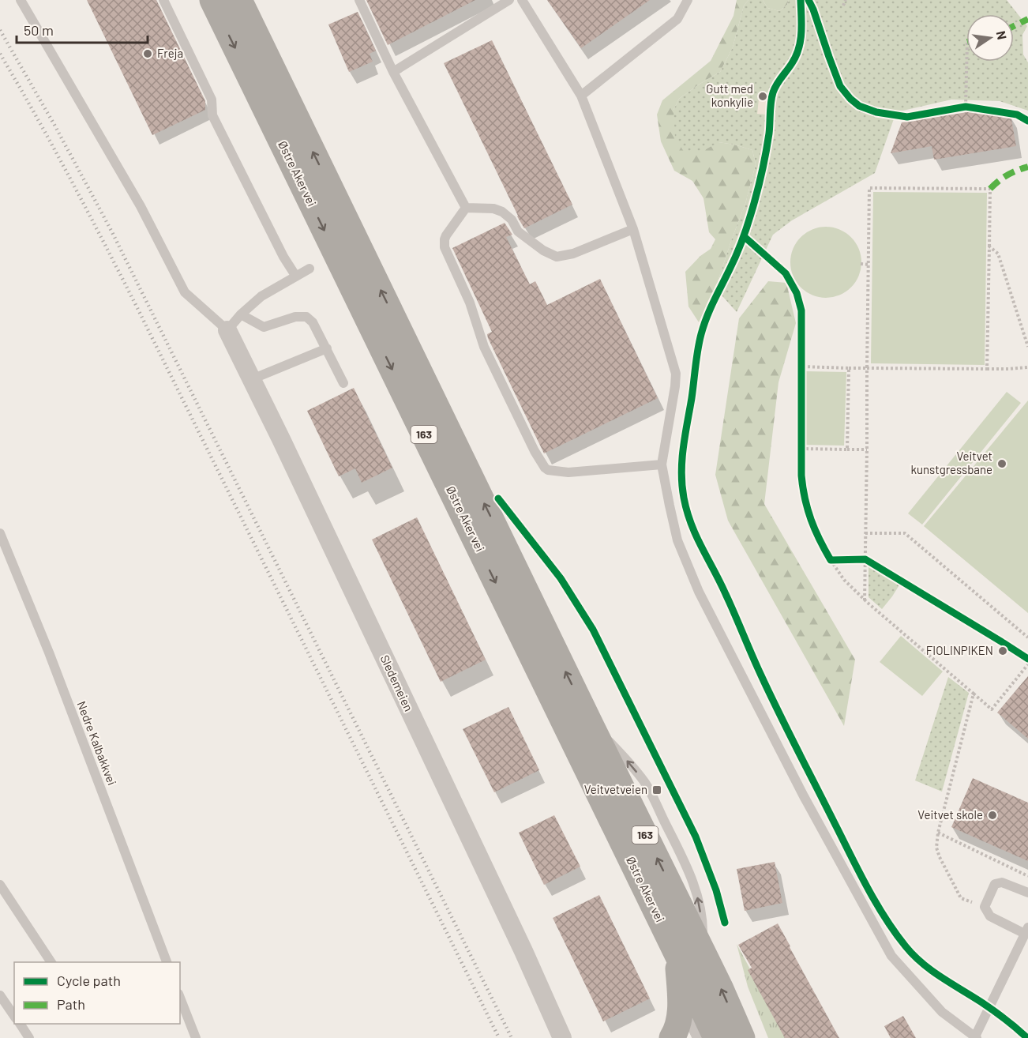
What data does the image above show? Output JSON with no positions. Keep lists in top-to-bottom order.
{
  "streets": {
    "highway": ["Østre Aker vei", "163"],
    "street": ["Sledemeien"],
    "lane": ["Nedre Kalbakkvei"]
  },
  "crossings": [
    ["Østre Aker vei", "163"]
  ],
  "places": {
    "other": [
      "Freja",
      "Gutt med konkylie",
      "Veitvet kunstgressbane",
      "FIOLINPIKEN",
      "Veitvet skole"
    ],
    "transit": ["Veitvetveien"]
  },
  "legend": ["Cycle path", "Path"],
  "scale_bar": "50 m",
  "north": "right"
}
